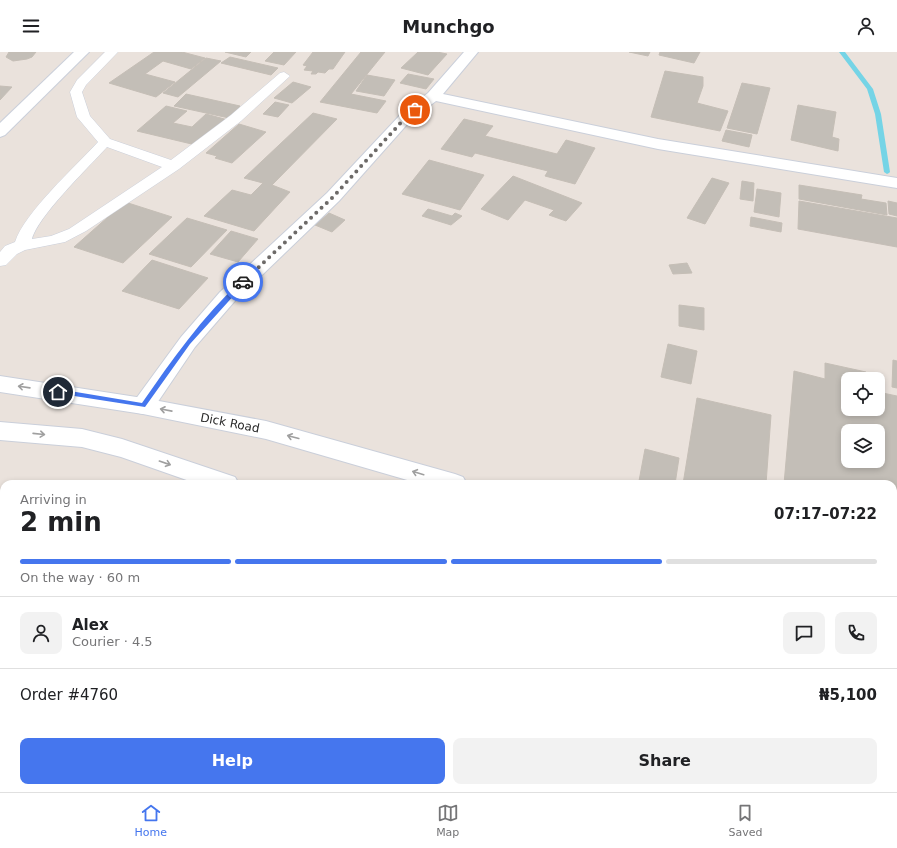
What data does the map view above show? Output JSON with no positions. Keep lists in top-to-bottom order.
{
  "streets": {
    "street": ["Dick Road"]
  },
  "page": {
    "header": "Munchgo",
    "heading": ["2 min", "Arriving in", "07:17–07:22"],
    "panel": [
      "Alex",
      "Courier · 4.5",
      "Order #4760",
      "₦5,100"
    ],
    "bar": "On the way · 60 m",
    "buttons": ["Help", "Share"],
    "tabs": ["Home", "Map", "Saved"]
  }
}
